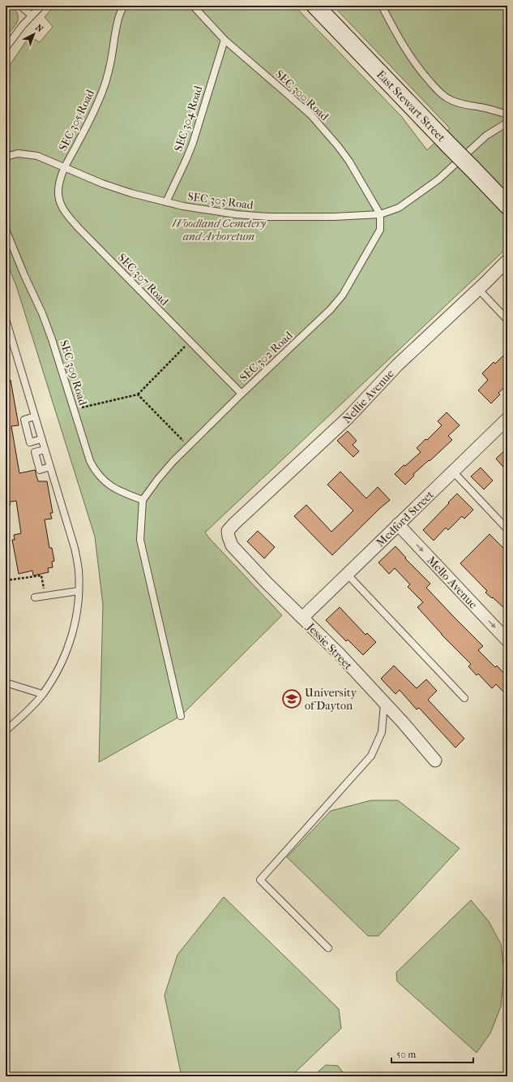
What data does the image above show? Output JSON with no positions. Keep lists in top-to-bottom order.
{
  "streets": {
    "main road": ["East Stewart Street"],
    "street": [
      "Nellie Avenue",
      "Medford Street",
      "Mello Avenue",
      "Jessie Street"
    ],
    "lane": [
      "SEC 300 Road",
      "SEC 304 Road",
      "SEC 305 Road",
      "SEC 303 Road",
      "SEC 307 Road",
      "SEC 302 Road",
      "SEC 309 Road"
    ]
  },
  "crossings": [
    ["SEC 300 Road", "SEC 304 Road"],
    ["SEC 300 Road", "SEC 303 Road"],
    ["SEC 300 Road", "SEC 302 Road"],
    ["SEC 304 Road", "SEC 303 Road"],
    ["SEC 305 Road", "SEC 303 Road"],
    ["SEC 305 Road", "SEC 307 Road"],
    ["SEC 303 Road", "SEC 307 Road"],
    ["SEC 303 Road", "SEC 302 Road"],
    ["SEC 307 Road", "SEC 302 Road"],
    ["SEC 302 Road", "SEC 309 Road"],
    ["Nellie Avenue", "Jessie Street"],
    ["Medford Street", "Mello Avenue"],
    ["Medford Street", "Jessie Street"]
  ],
  "one_way": ["Mello Avenue"],
  "parks": ["Woodland Cemetery and Arboretum"],
  "places": {
    "school or university": ["University of Dayton"]
  },
  "scale_bar": "50 m",
  "north": "top right"
}
